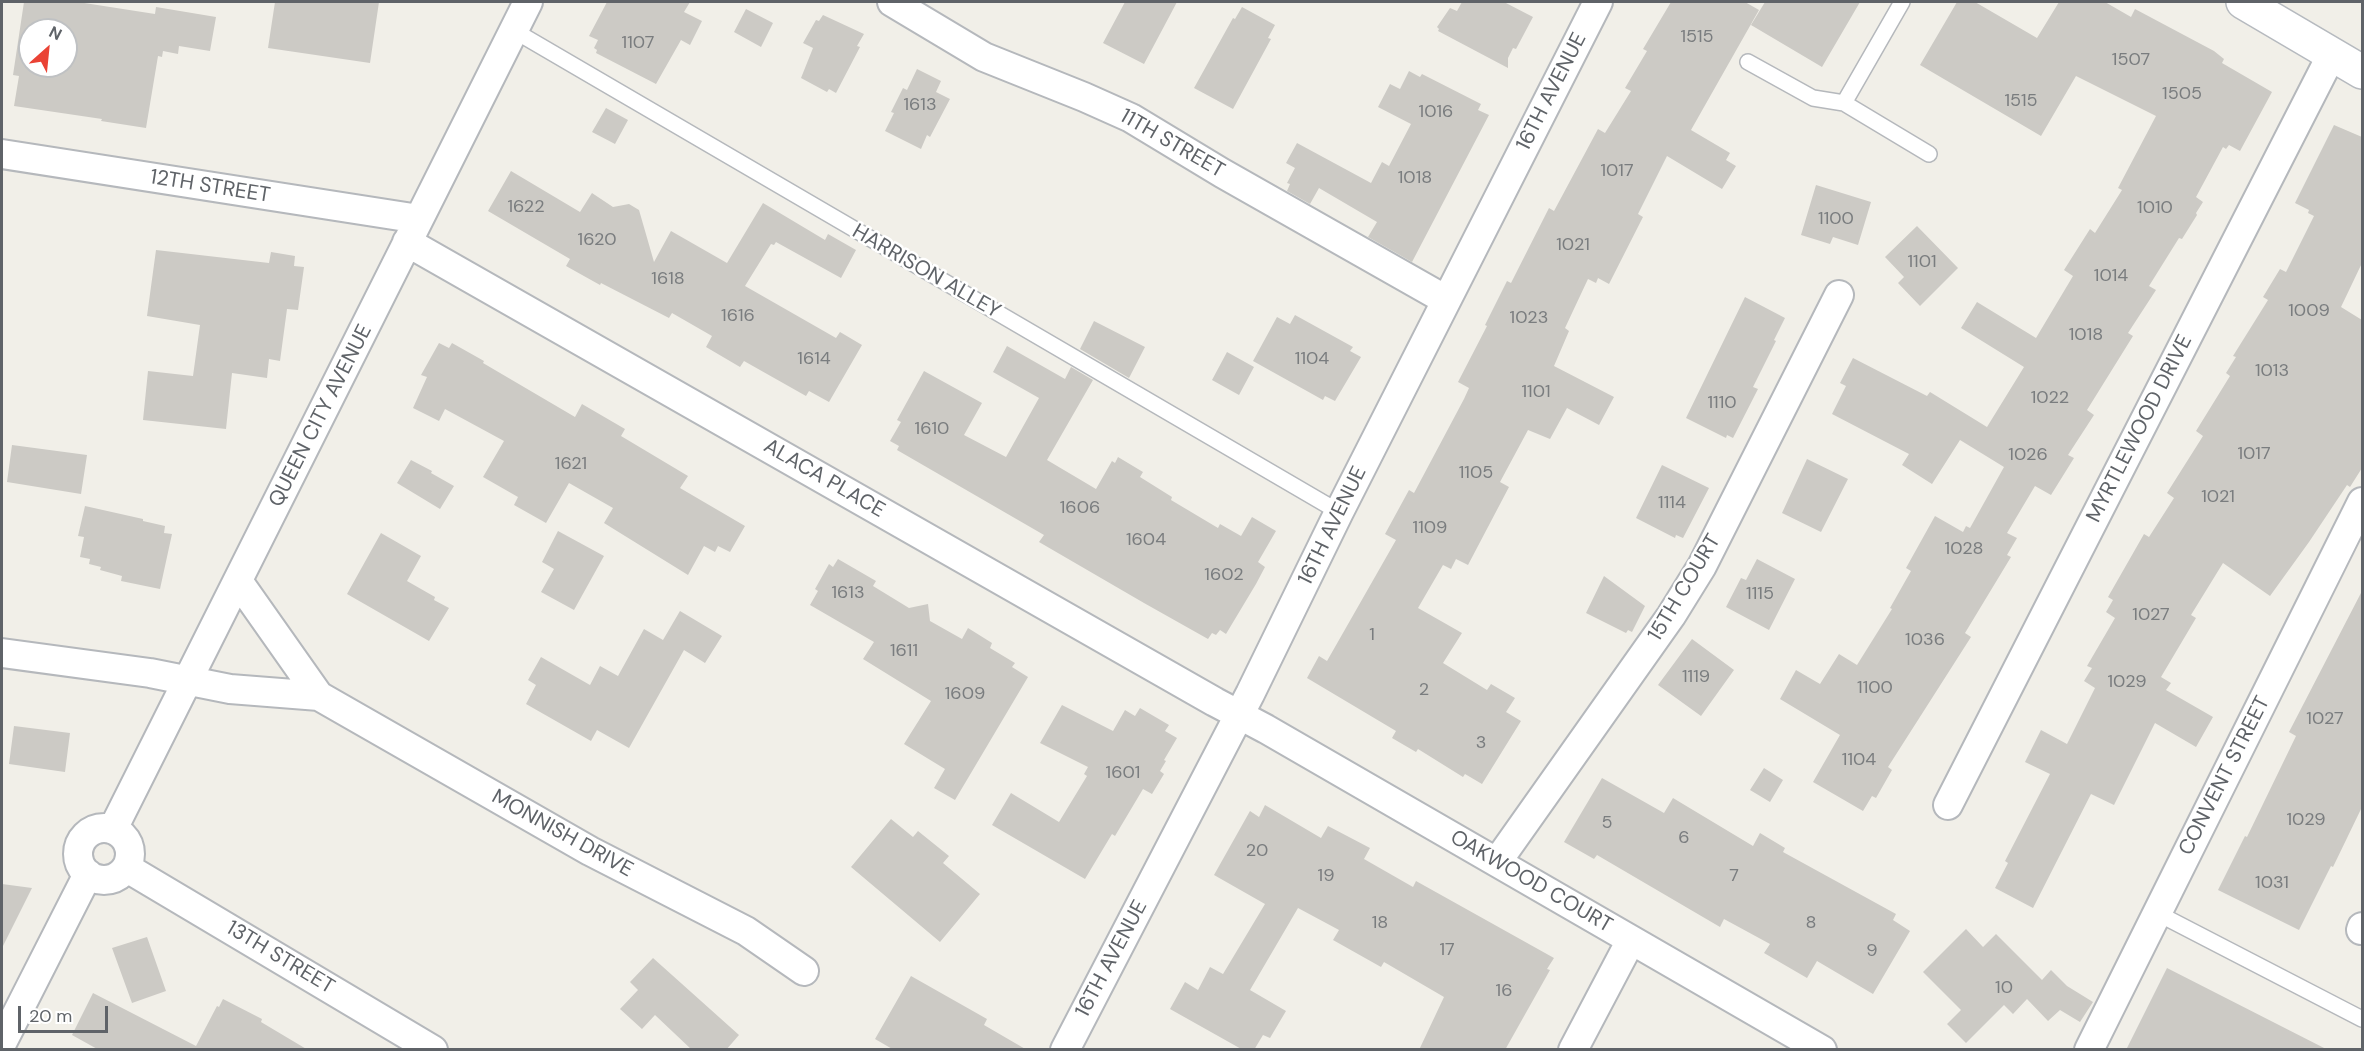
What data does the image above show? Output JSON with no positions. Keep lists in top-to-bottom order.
{
  "streets": {
    "street": [
      "16TH AVENUE",
      "11TH STREET",
      "12TH STREET",
      "QUEEN CITY AVENUE",
      "MYRTLEWOOD DRIVE",
      "ALACA PLACE",
      "15TH COURT",
      "CONVENT STREET",
      "MONNISH DRIVE",
      "OAKWOOD COURT",
      "13TH STREET"
    ],
    "lane": ["HARRISON ALLEY"]
  },
  "crossings": [
    ["16TH AVENUE", "11TH STREET"],
    ["16TH AVENUE", "HARRISON ALLEY"],
    ["16TH AVENUE", "ALACA PLACE"],
    ["16TH AVENUE", "OAKWOOD COURT"],
    ["12TH STREET", "QUEEN CITY AVENUE"],
    ["12TH STREET", "ALACA PLACE"],
    ["HARRISON ALLEY", "QUEEN CITY AVENUE"],
    ["QUEEN CITY AVENUE", "ALACA PLACE"],
    ["QUEEN CITY AVENUE", "MONNISH DRIVE"],
    ["QUEEN CITY AVENUE", "13TH STREET"],
    ["ALACA PLACE", "OAKWOOD COURT"],
    ["15TH COURT", "OAKWOOD COURT"]
  ],
  "house_numbers": [
    "1515",
    "1107",
    "1507",
    "1505",
    "1515",
    "1613",
    "1016",
    "1017",
    "1018",
    "1622",
    "1010",
    "1100",
    "1620",
    "1021",
    "1101",
    "1014",
    "1618",
    "1009",
    "1616",
    "1023",
    "1018",
    "1614",
    "1104",
    "1013",
    "1101",
    "1022",
    "1110",
    "1610",
    "1017",
    "1026",
    "1621",
    "1105",
    "1021",
    "1114",
    "1606",
    "1109",
    "1604",
    "1028",
    "1602",
    "1613",
    "1115",
    "1027",
    "1",
    "1036",
    "1611",
    "1119",
    "1029",
    "1100",
    "2",
    "1609",
    "1027",
    "3",
    "1104",
    "1601",
    "1029",
    "5",
    "6",
    "20",
    "19",
    "7",
    "1031",
    "18",
    "8",
    "17",
    "9",
    "10",
    "16"
  ],
  "scale_bar": "20 m",
  "north": "top right"
}
